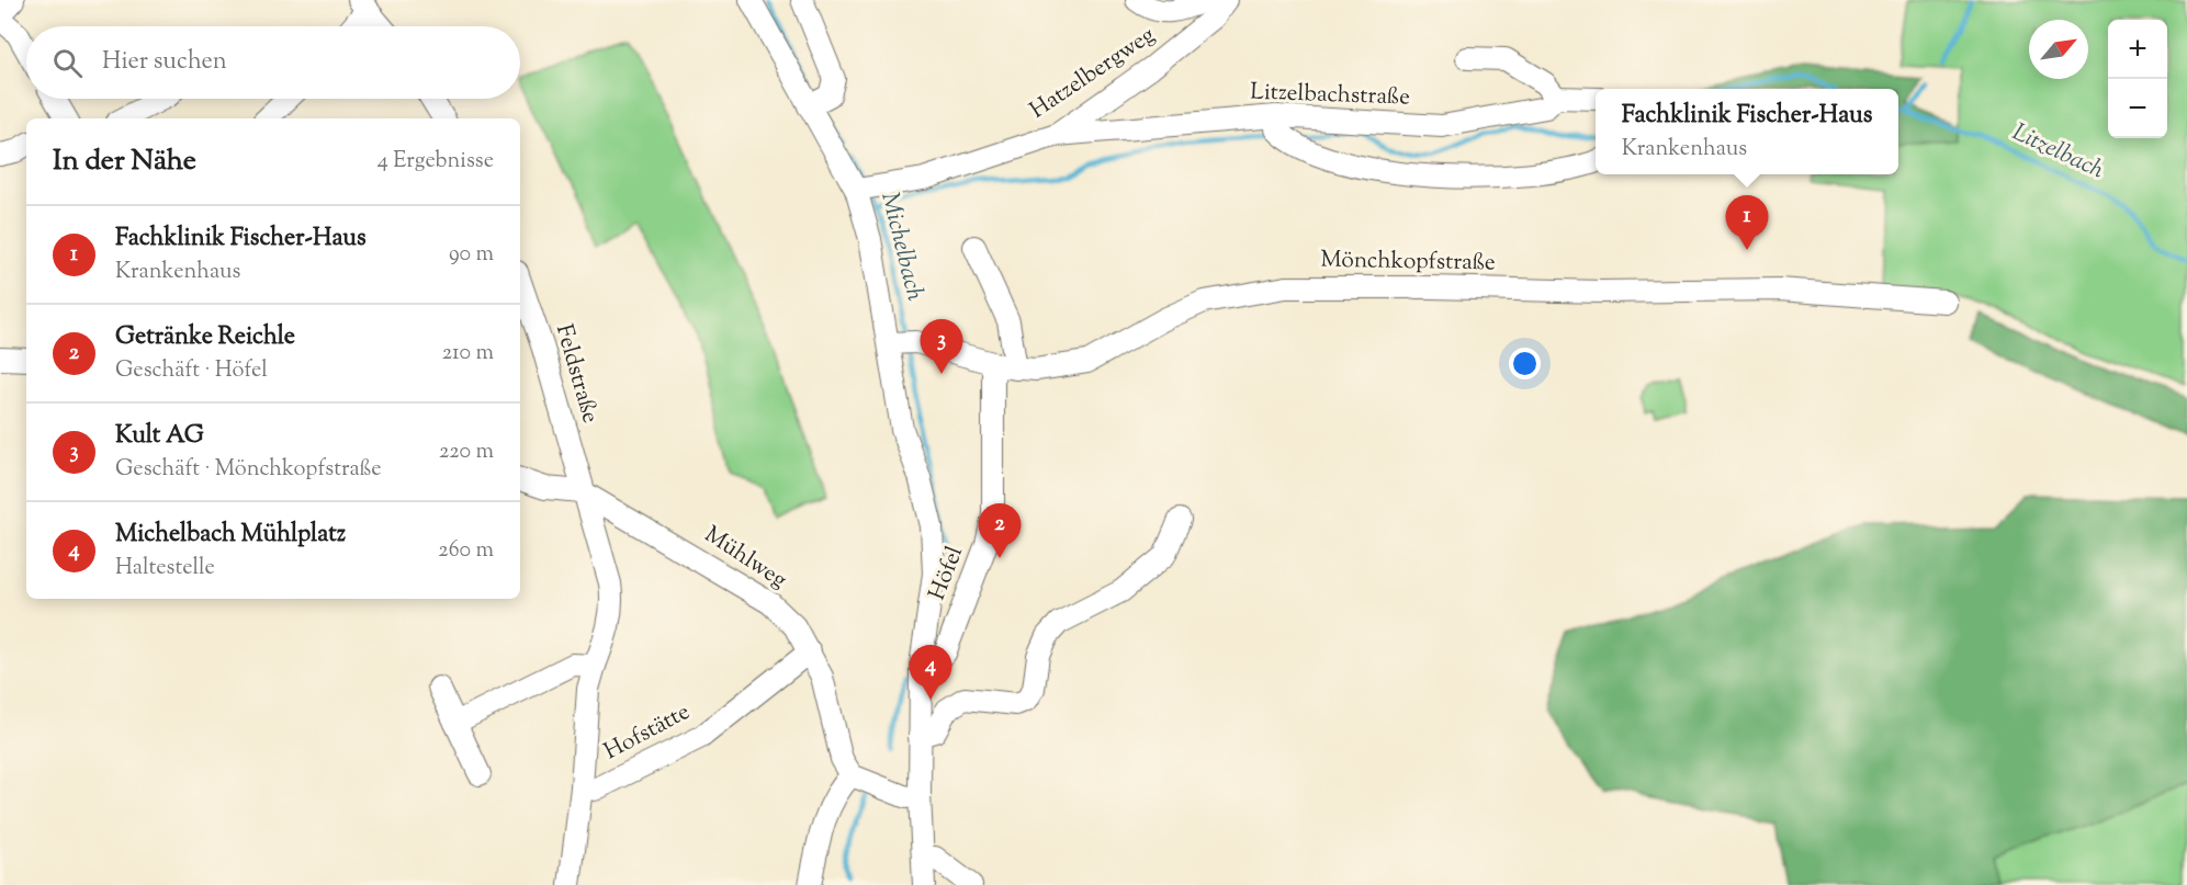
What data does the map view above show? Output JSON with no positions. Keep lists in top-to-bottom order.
{
  "streets": {
    "street": [
      "Hatzelbergweg",
      "Litzelbachstraße",
      "Mönchkopfstraße",
      "Feldstraße",
      "Mühlweg",
      "Höfel",
      "Hofstätte"
    ]
  },
  "crossings": [
    ["Hatzelbergweg", "Litzelbachstraße"],
    ["Mönchkopfstraße", "Höfel"],
    ["Feldstraße", "Mühlweg"],
    ["Feldstraße", "Hofstätte"],
    ["Mühlweg", "Hofstätte"]
  ],
  "water": ["Litzelbach", "Michelbach"],
  "north": "top right",
  "page": {
    "map_buttons": ["+", "−"],
    "search": "Hier suchen",
    "popup": ["Fachklinik Fischer-Haus", "Krankenhaus"],
    "heading": ["In der Nähe", "4 Ergebnisse"],
    "pins": [
      "1",
      "3",
      "2",
      "4"
    ],
    "list": [
      {
        "mark": "1",
        "name": "Fachklinik Fischer-Haus",
        "note": "Krankenhaus",
        "value": "90 m"
      },
      {
        "mark": "2",
        "name": "Getränke Reichle",
        "note": "Geschäft · Höfel",
        "value": "210 m"
      },
      {
        "mark": "3",
        "name": "Kult AG",
        "note": "Geschäft · Mönchkopfstraße",
        "value": "220 m"
      },
      {
        "mark": "4",
        "name": "Michelbach Mühlplatz",
        "note": "Haltestelle",
        "value": "260 m"
      }
    ]
  }
}
